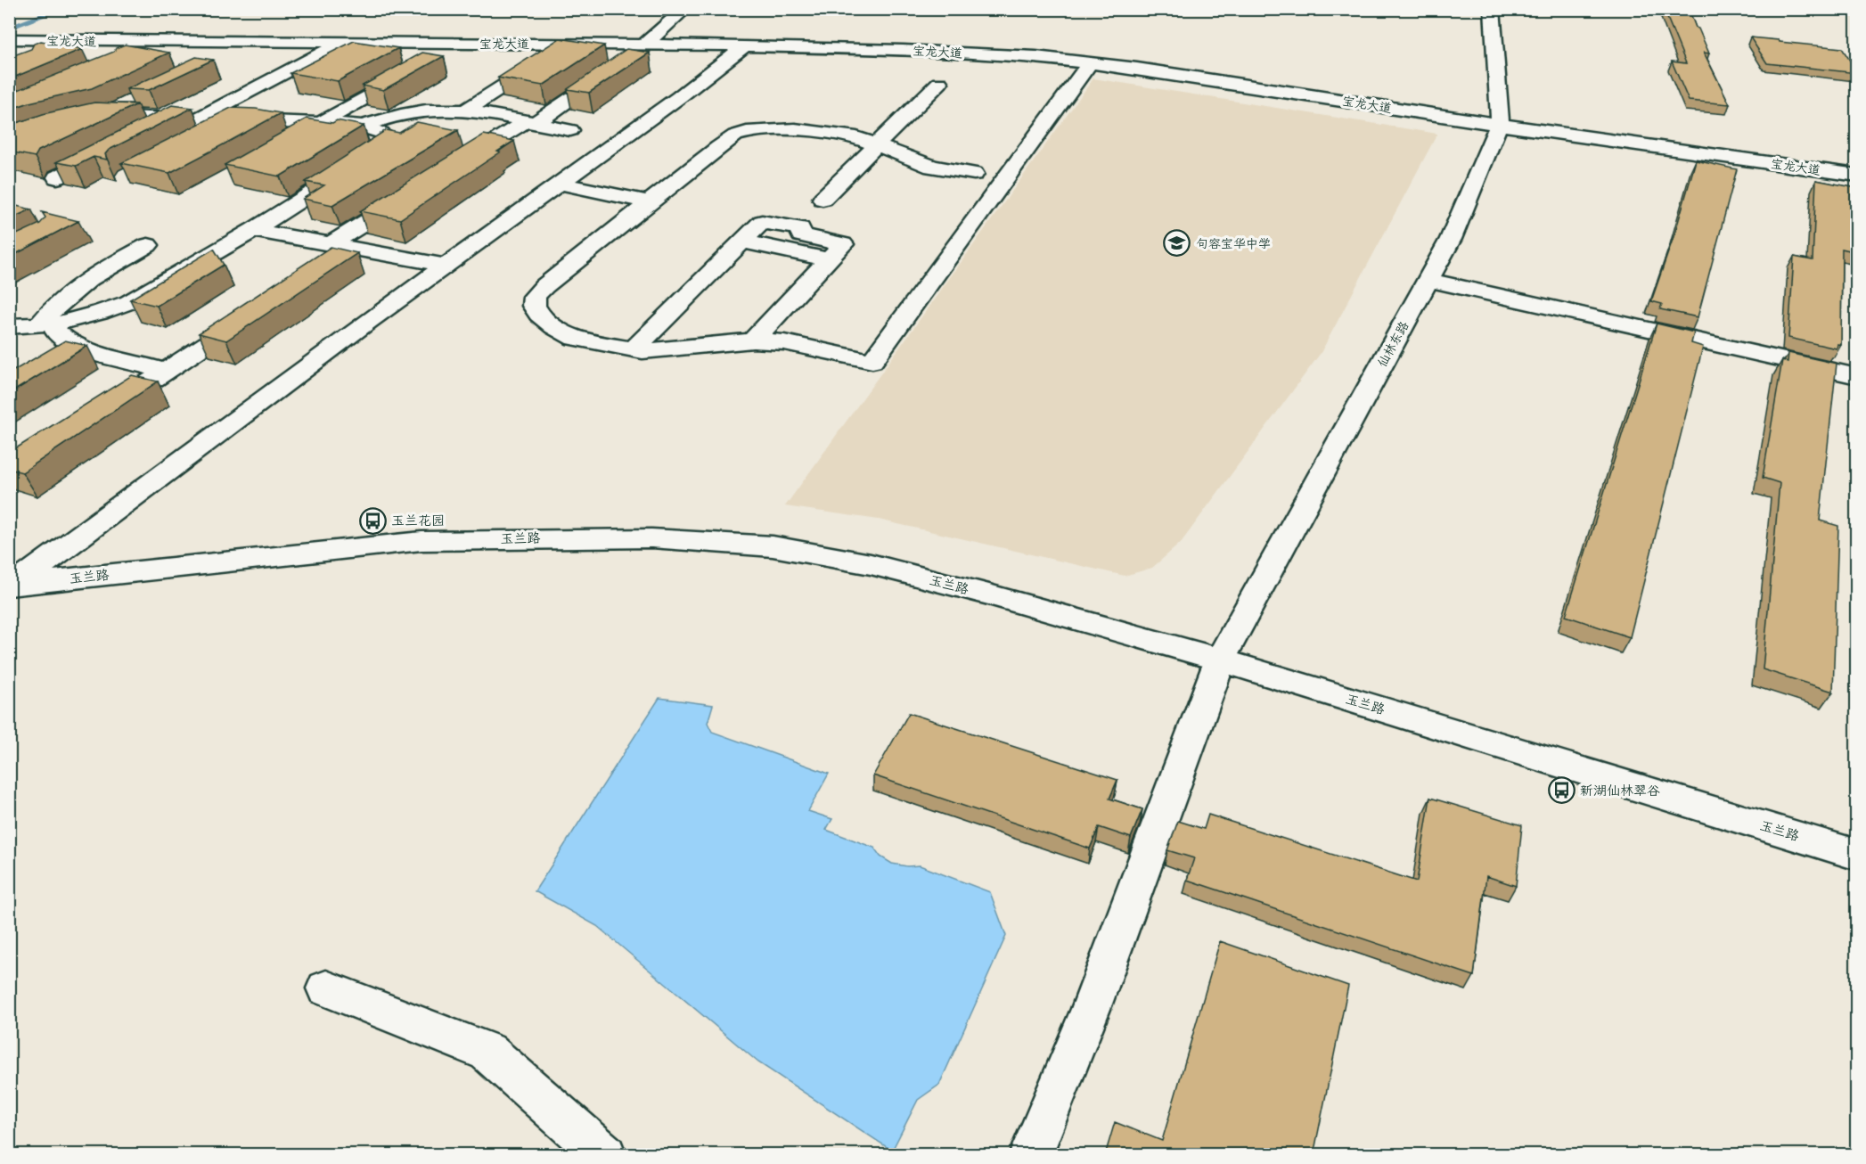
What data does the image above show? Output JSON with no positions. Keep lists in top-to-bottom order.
{
  "streets": {
    "street": ["宝龙大道", "仙林东路", "玉兰路"]
  },
  "crossings": [
    ["宝龙大道", "仙林东路"],
    ["仙林东路", "玉兰路"]
  ],
  "places": {
    "school or university": ["句容宝华中学"],
    "bus stop": ["玉兰花园", "新湖仙林翠谷"]
  }
}
